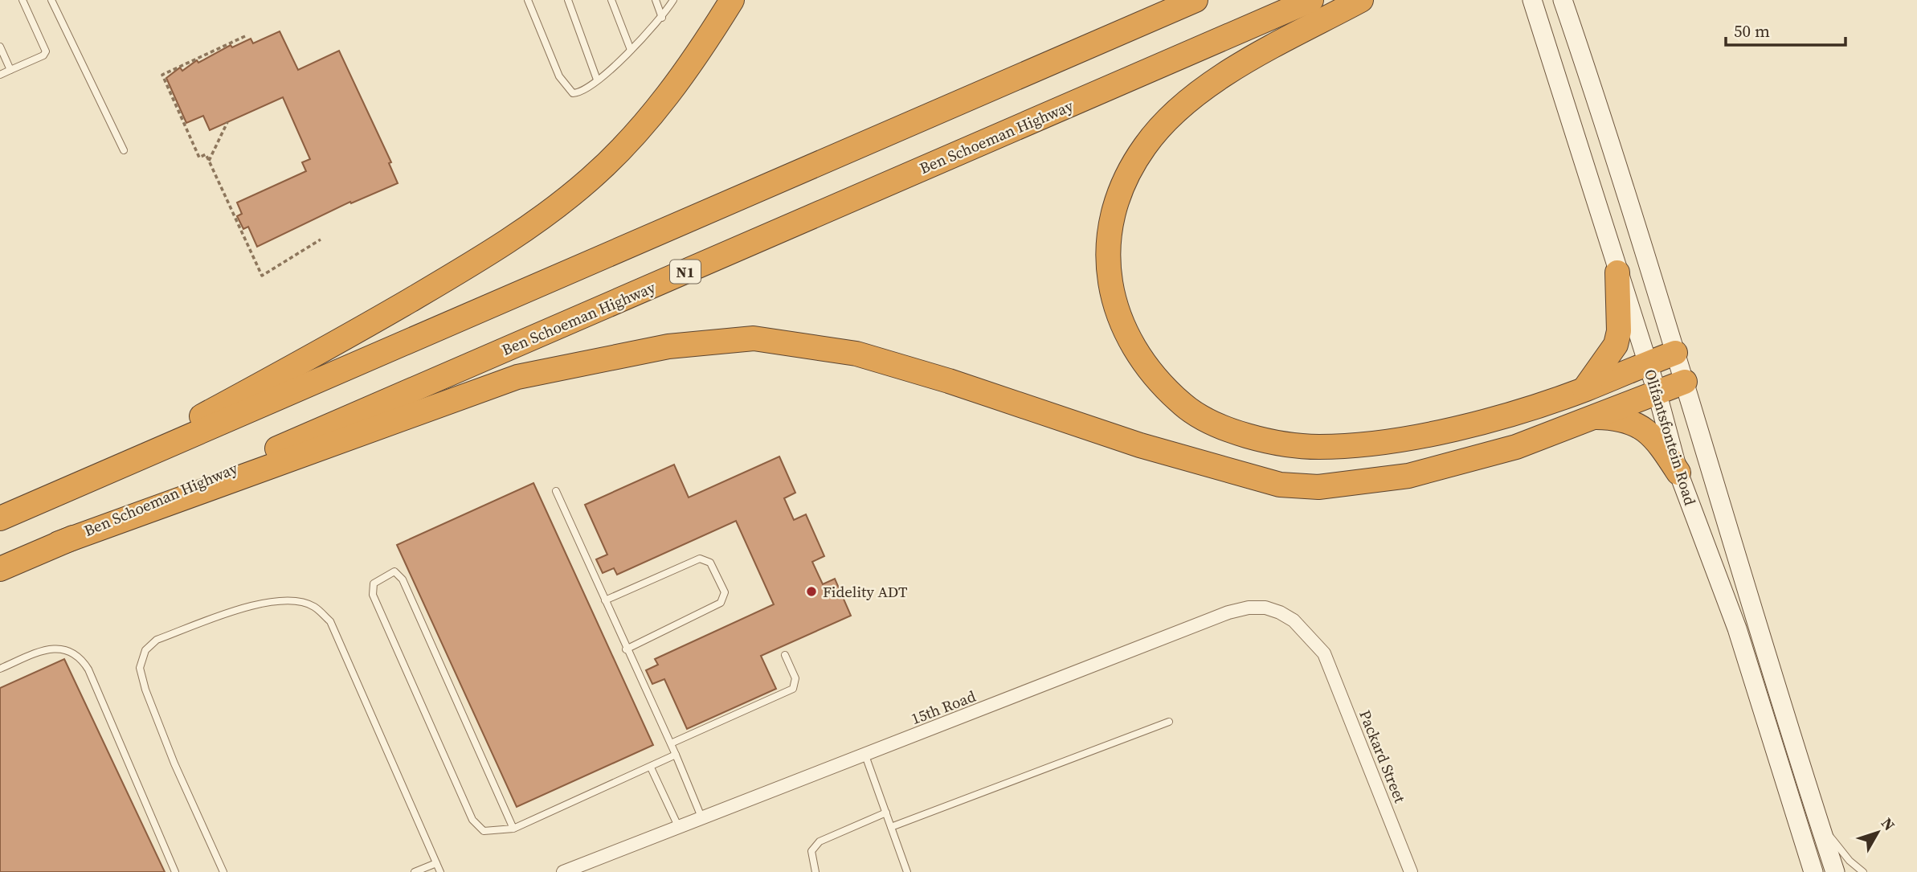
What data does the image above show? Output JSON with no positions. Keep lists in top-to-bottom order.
{
  "streets": {
    "highway": ["Ben Schoeman Highway", "N1"],
    "main road": ["Olifantsfontein Road"],
    "street": ["15th Road", "Packard Street"]
  },
  "crossings": [
    ["15th Road", "Packard Street"]
  ],
  "places": ["Fidelity ADT"],
  "scale_bar": "50 m",
  "north": "top right"
}
